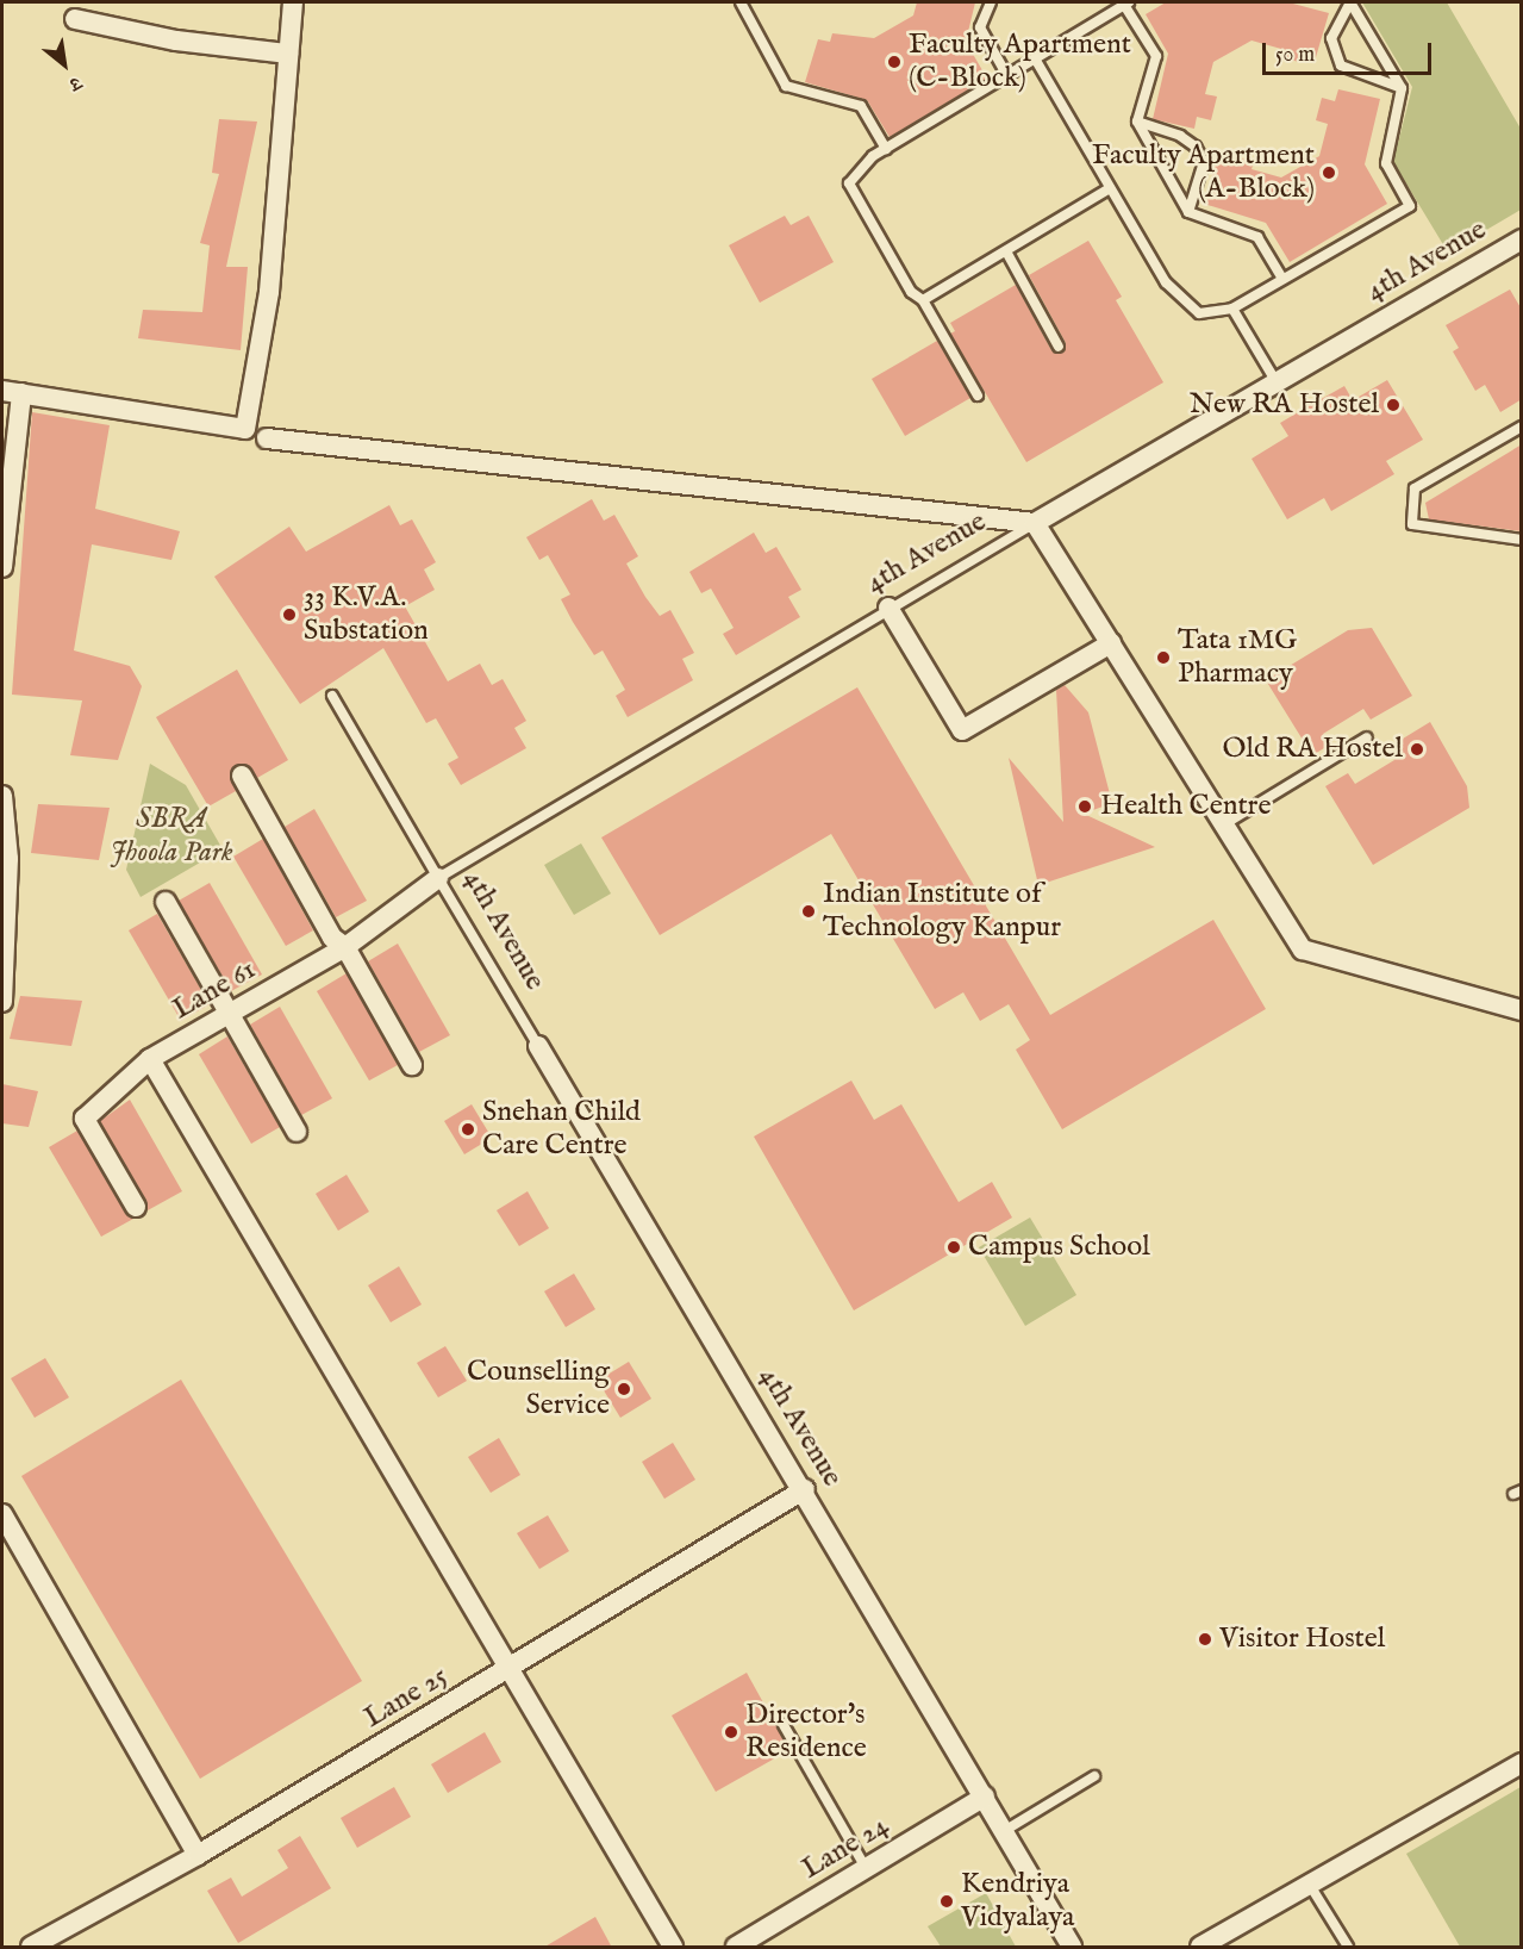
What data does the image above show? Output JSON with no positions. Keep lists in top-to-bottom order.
{
  "streets": {
    "street": [
      "4th Avenue",
      "Lane 61",
      "Lane 25",
      "Lane 24"
    ]
  },
  "crossings": [
    ["4th Avenue", "Lane 61"],
    ["4th Avenue", "Lane 25"],
    ["4th Avenue", "Lane 24"]
  ],
  "parks": ["SBRA Jhoola Park"],
  "places": [
    "Faculty Apartment (C-Block)",
    "Faculty Apartment (A-Block)",
    "New RA Hostel",
    "33 K.V.A. Substation",
    "Tata 1MG Pharmacy",
    "Old RA Hostel",
    "Health Centre",
    "Indian Institute of Technology Kanpur",
    "Snehan Child Care Centre",
    "Campus School",
    "Counselling Service",
    "Visitor Hostel",
    "Director's Residence",
    "Kendriya Vidyalaya"
  ],
  "scale_bar": "50 m",
  "north": "bottom right"
}
